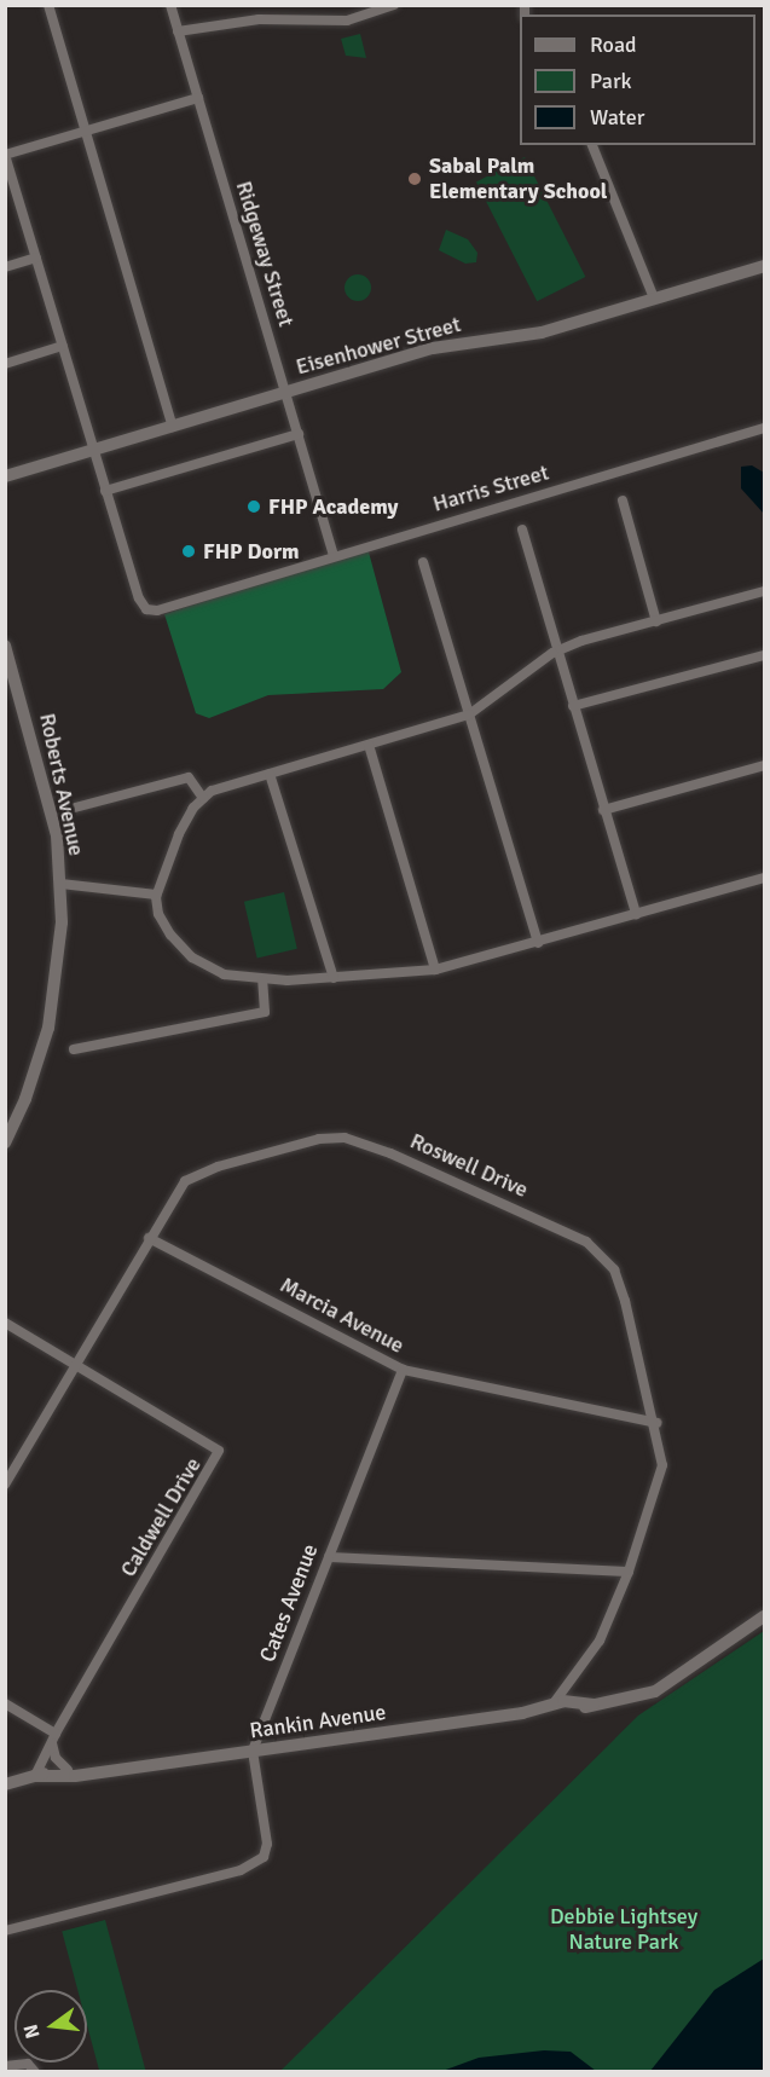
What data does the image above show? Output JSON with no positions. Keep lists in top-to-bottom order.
{
  "streets": {
    "street": [
      "Ridgeway Street",
      "Eisenhower Street",
      "Harris Street",
      "Roberts Avenue",
      "Roswell Drive",
      "Marcia Avenue",
      "Caldwell Drive",
      "Cates Avenue",
      "Rankin Avenue"
    ]
  },
  "crossings": [
    ["Ridgeway Street", "Eisenhower Street"],
    ["Ridgeway Street", "Harris Street"],
    ["Roswell Drive", "Marcia Avenue"],
    ["Roswell Drive", "Caldwell Drive"],
    ["Roswell Drive", "Rankin Avenue"],
    ["Marcia Avenue", "Cates Avenue"],
    ["Caldwell Drive", "Rankin Avenue"],
    ["Cates Avenue", "Rankin Avenue"]
  ],
  "parks": ["Debbie Lightsey Nature Park"],
  "places": ["Sabal Palm Elementary School", "FHP Academy", "FHP Dorm"],
  "legend": ["Road", "Park", "Water"],
  "north": "left"
}
